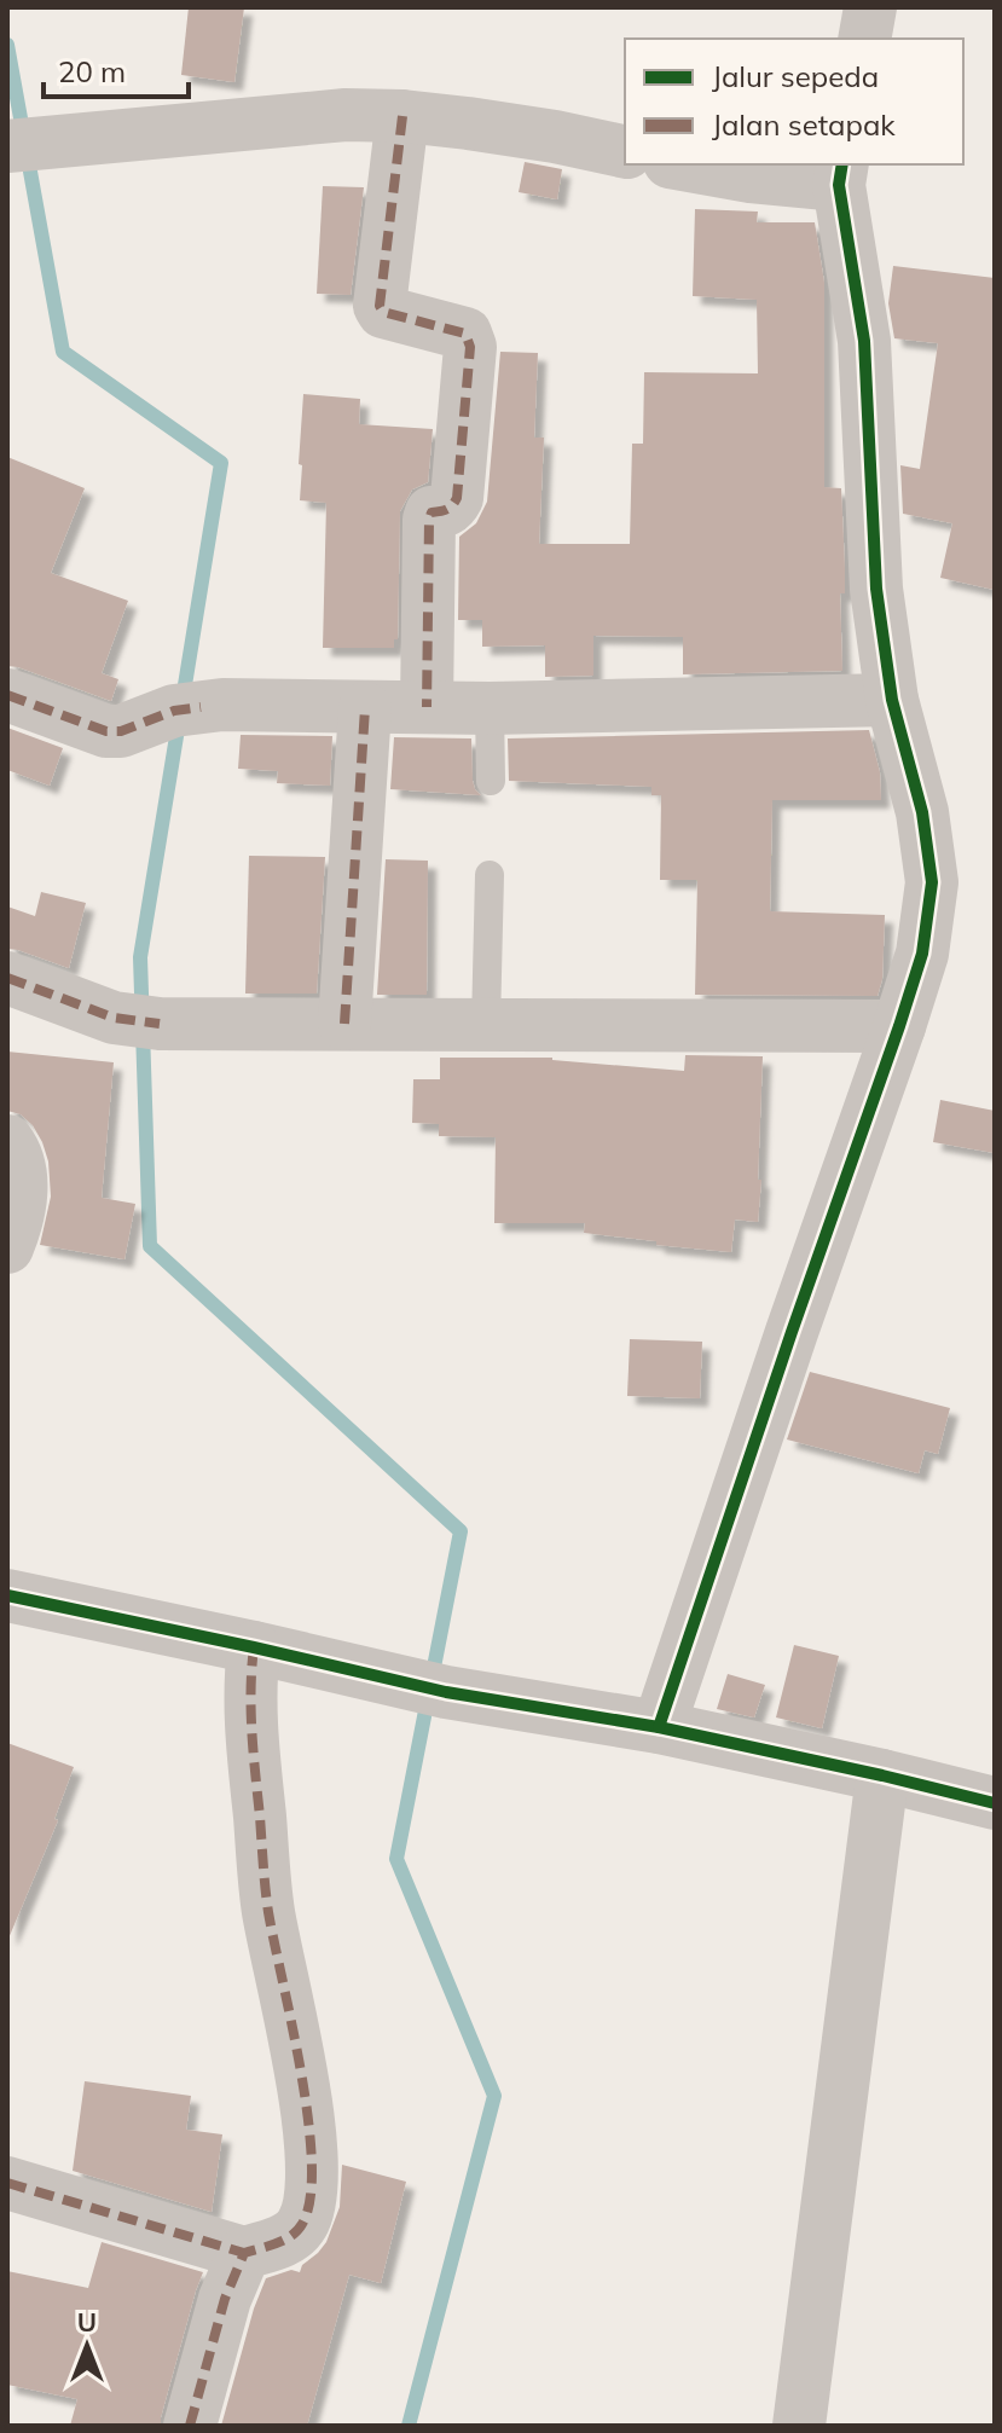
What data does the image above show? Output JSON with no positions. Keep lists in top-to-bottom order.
{
  "legend": ["Jalur sepeda", "Jalan setapak"],
  "scale_bar": "20 m",
  "north": "top"
}
